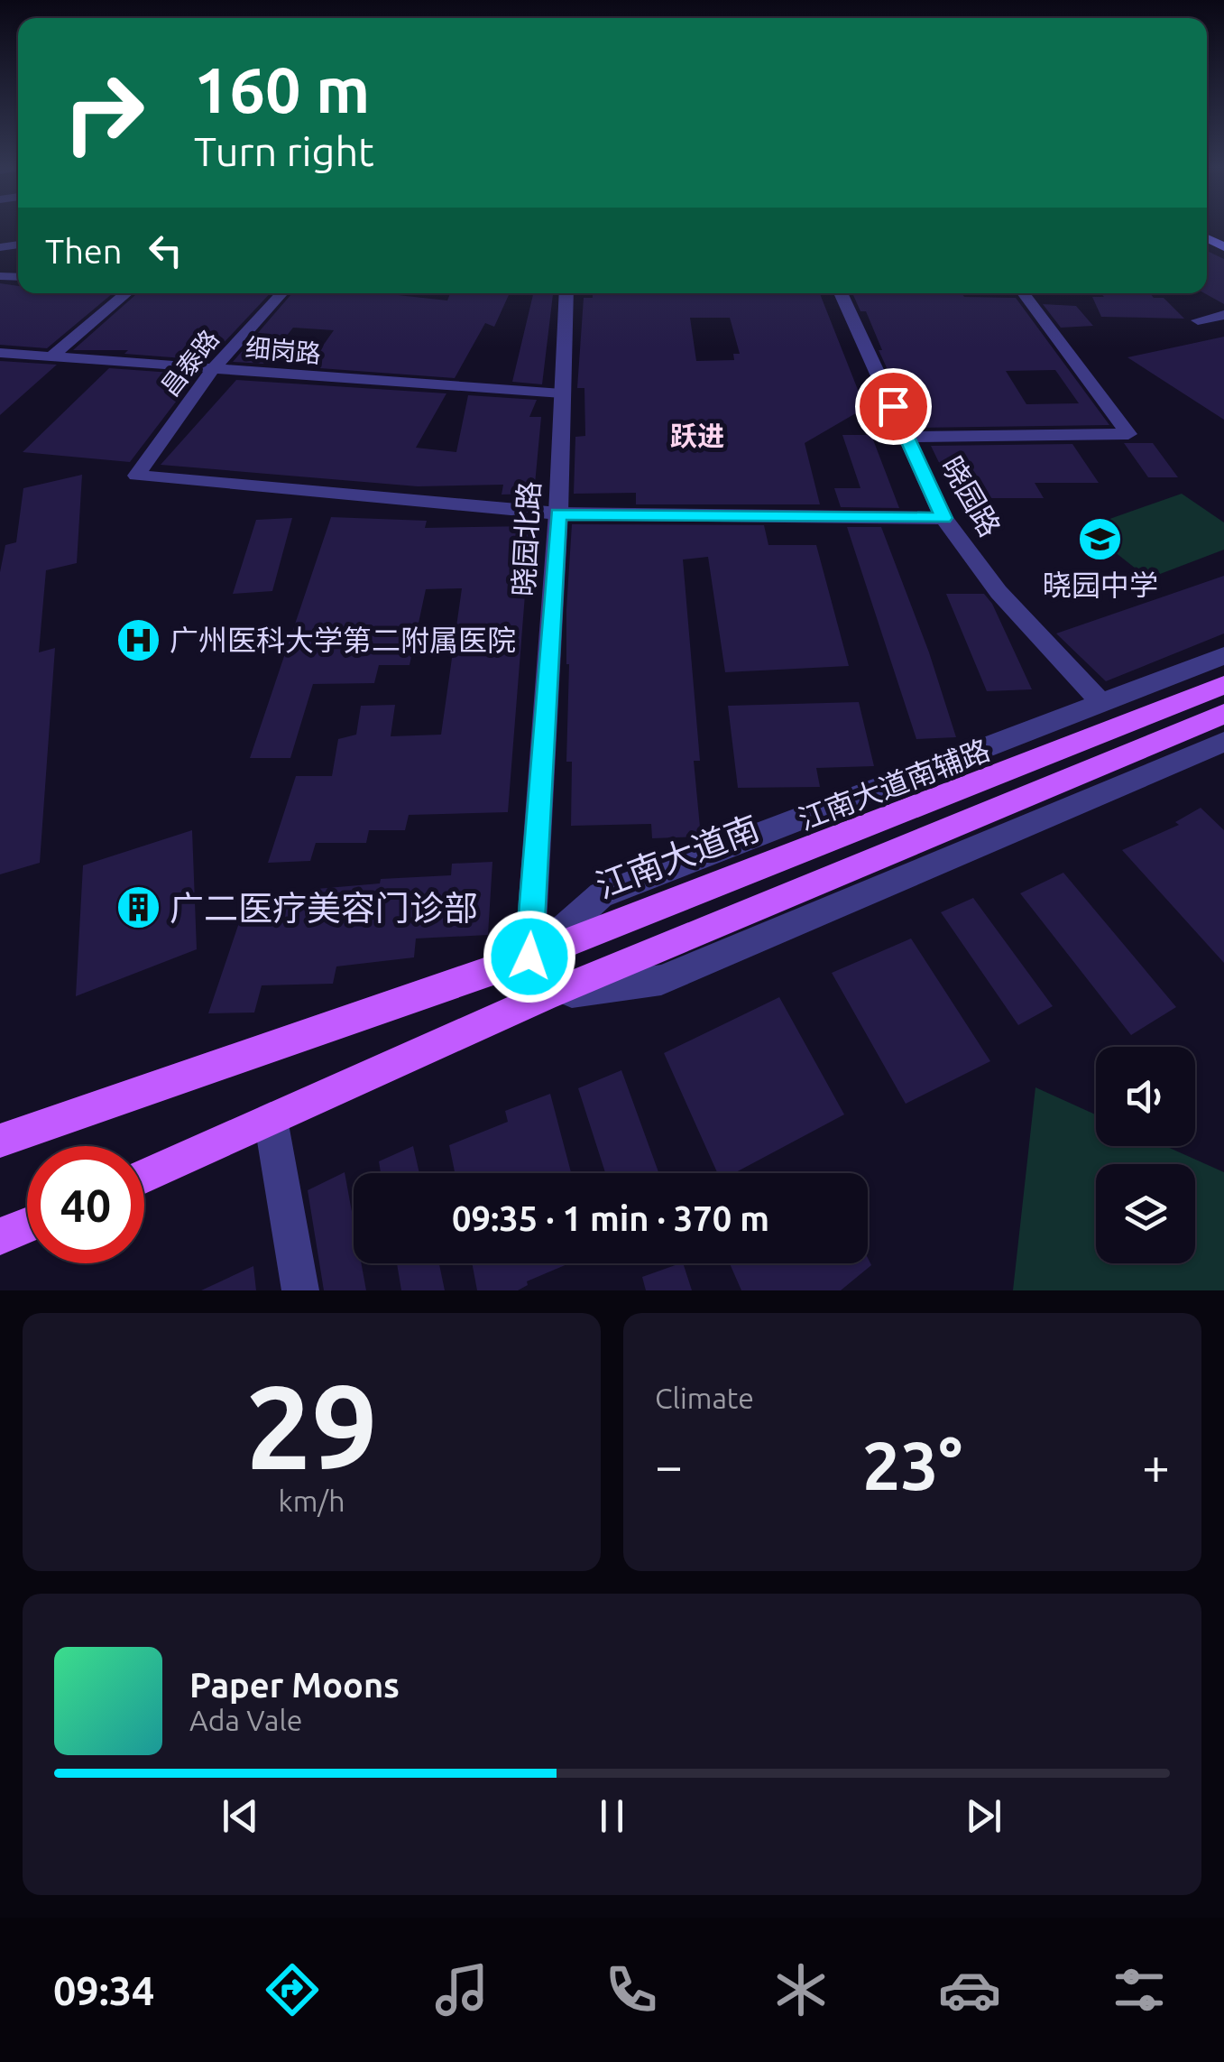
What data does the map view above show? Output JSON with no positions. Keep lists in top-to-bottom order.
{
  "streets": {
    "main road": ["江南大道南"],
    "street": [
      "细岗路",
      "昌泰路",
      "晓园路",
      "晓园北路",
      "江南大道南辅路"
    ]
  },
  "crossings": [
    ["细岗路", "昌泰路"],
    ["细岗路", "晓园北路"],
    ["昌泰路", "晓园北路"],
    ["晓园路", "江南大道南辅路"],
    ["晓园北路", "江南大道南辅路"],
    ["晓园北路", "江南大道南"],
    ["江南大道南辅路", "江南大道南"]
  ],
  "districts": ["跃进"],
  "places": {
    "school or university": ["晓园中学"],
    "hospital": ["广州医科大学第二附属医院"],
    "building": ["广二医疗美容门诊部"]
  },
  "page": {
    "turn": ["160 m", "Turn right"],
    "then": "Then",
    "limit": "40",
    "trip": "09:35 · 1 min · 370 m",
    "tile": [
      ["29", "km/h"],
      "Climate"
    ],
    "heat": ["−", "23°", "+"],
    "song": ["Paper Moons", "Ada Vale"],
    "tabs": "09:34"
  }
}
